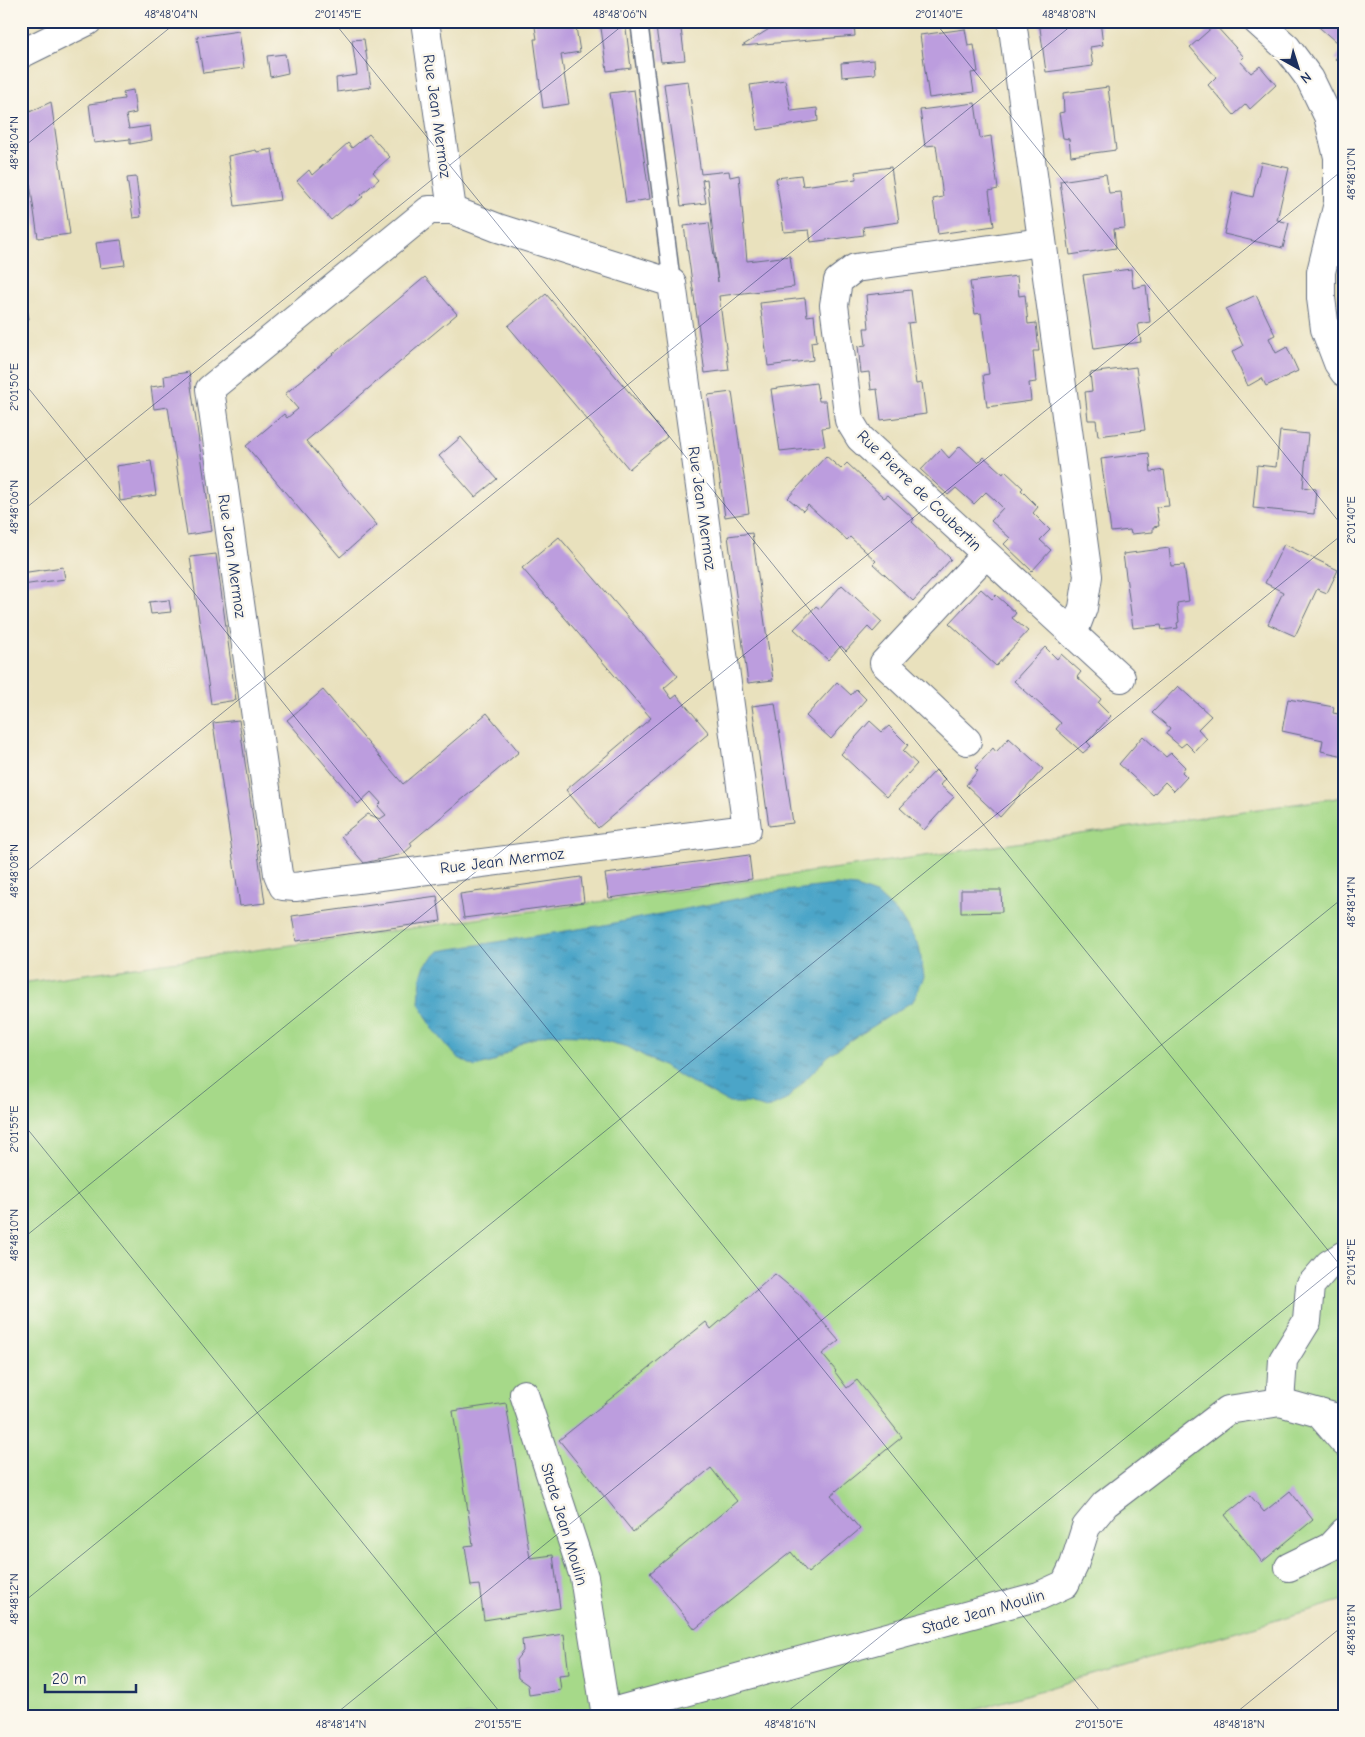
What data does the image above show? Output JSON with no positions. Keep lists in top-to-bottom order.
{
  "streets": {
    "street": ["Rue Jean Mermoz", "Rue Pierre de Coubertin", "Stade Jean Moulin"]
  },
  "scale_bar": "20 m",
  "north": "bottom right",
  "coordinates": [
    "48°48'04\"N",
    "2°01'45\"E",
    "48°48'06\"N",
    "2°01'40\"E",
    "48°48'08\"N",
    "48°48'10\"N",
    "2°01'50\"E",
    "48°48'14\"N",
    "2°01'55\"E",
    "48°48'12\"N",
    "48°48'18\"N",
    "48°48'16\"N"
  ]
}
